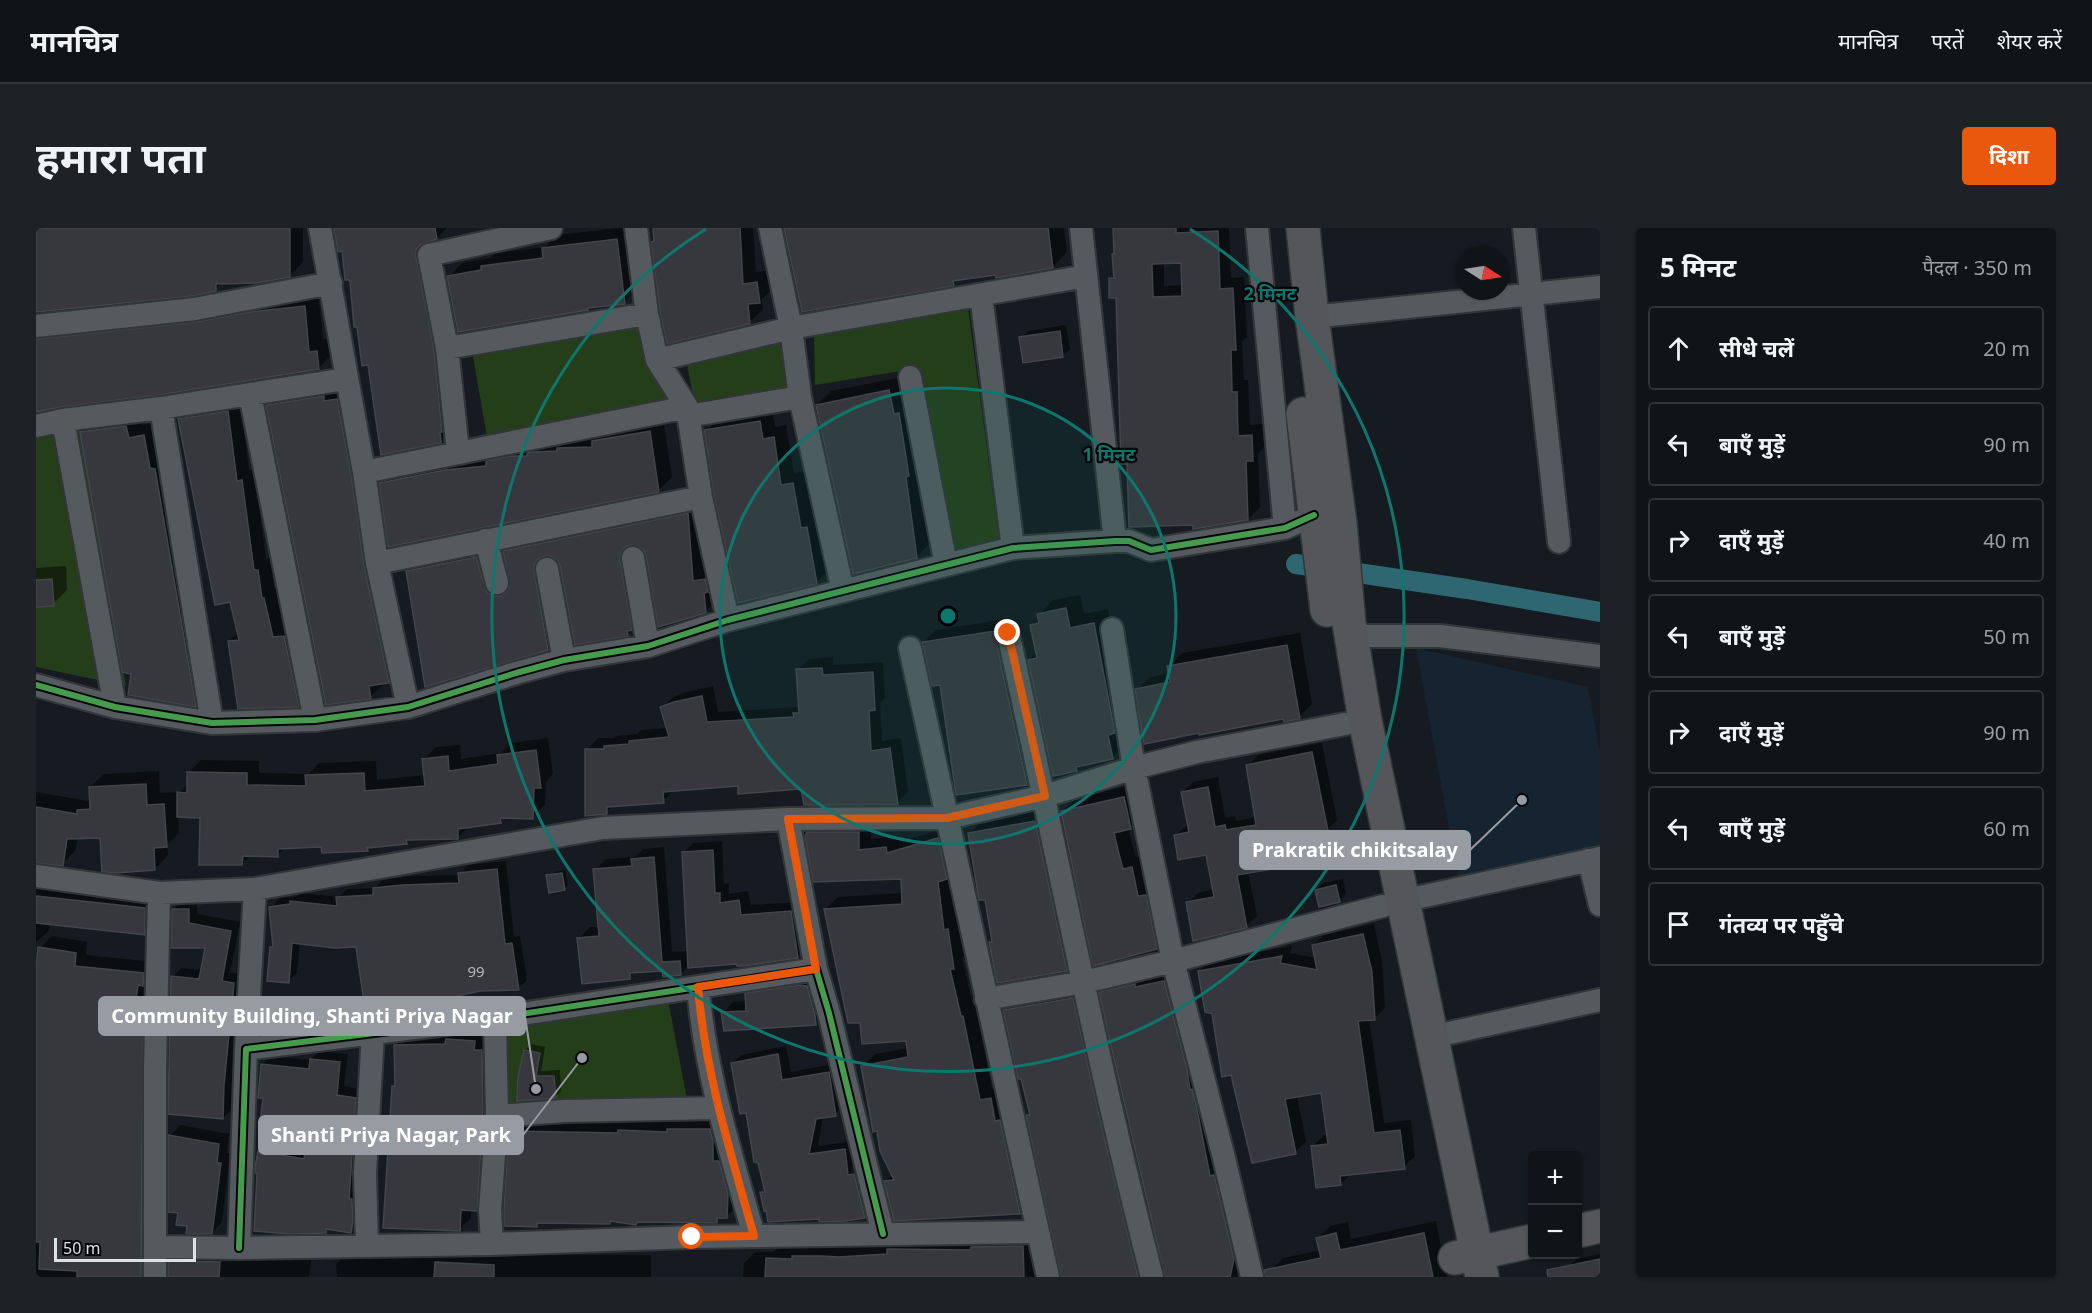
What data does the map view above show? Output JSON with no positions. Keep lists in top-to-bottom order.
{
  "places": ["Prakratik chikitsalay", "Shanti Priya Nagar, Park", "Community Building, Shanti Priya Nagar"],
  "house_numbers": ["99"],
  "scale_bar": "50 m",
  "north": "right",
  "page": {
    "header": "मानचित्र",
    "nav": ["मानचित्र", "परतें", "शेयर करें"],
    "buttons": "दिशा",
    "title": "हमारा पता",
    "heading": ["5 मिनट", "पैदल · 350 m"],
    "list": [
      ["सीधे चलें", "20 m"],
      ["बाएँ मुड़ें", "90 m"],
      ["दाएँ मुड़ें", "40 m"],
      ["बाएँ मुड़ें", "50 m"],
      ["दाएँ मुड़ें", "90 m"],
      ["बाएँ मुड़ें", "60 m"],
      "गंतव्य पर पहुँचे"
    ],
    "map_buttons": ["+", "−"],
    "scale": "50 m"
  },
  "rings": ["2 मिनट", "1 मिनट"]
}
